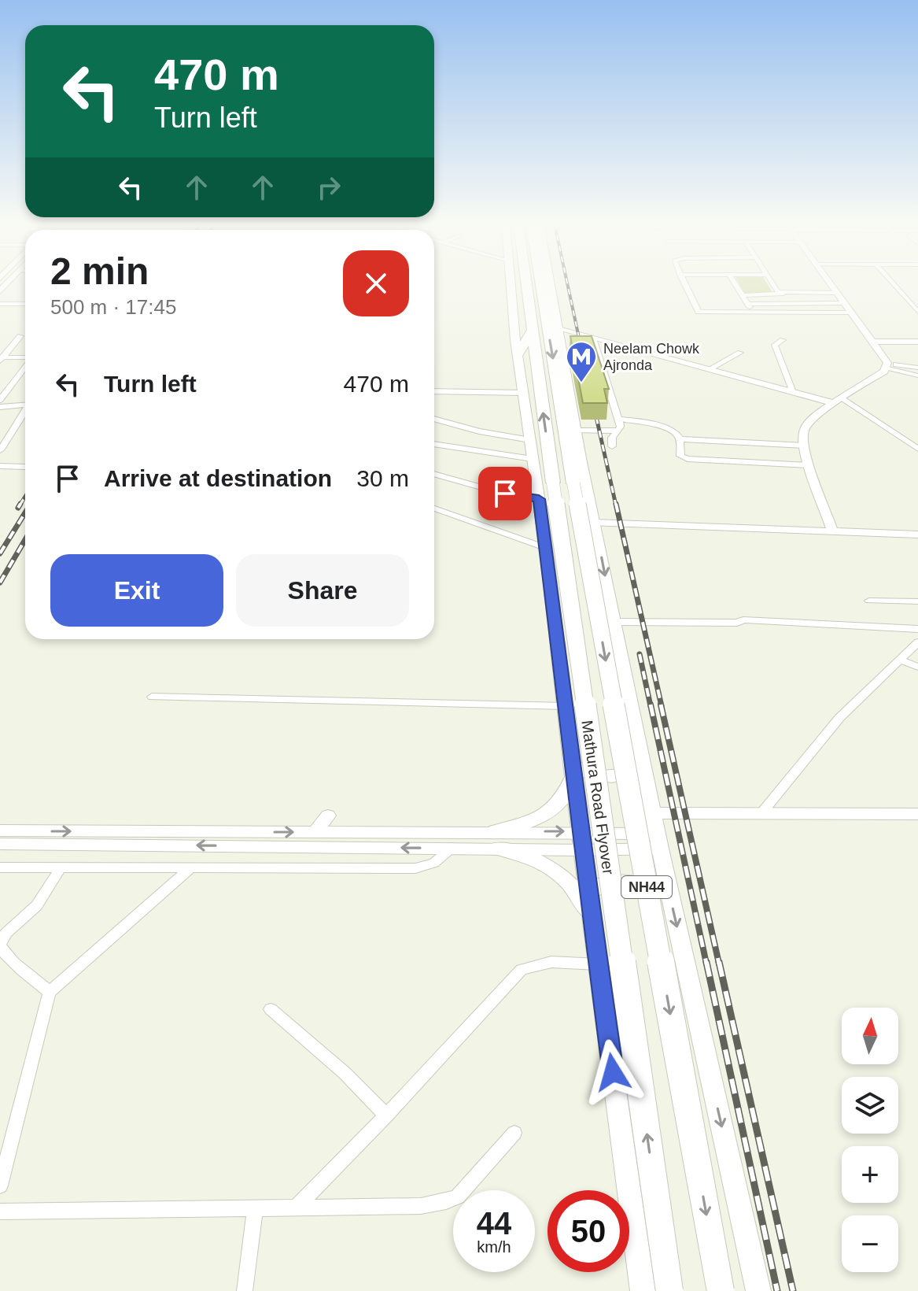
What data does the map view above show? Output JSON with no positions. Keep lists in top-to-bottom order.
{
  "streets": {
    "highway": ["Mathura Road Flyover", "NH44"]
  },
  "crossings": [
    ["Mathura Road Flyover", "NH44"]
  ],
  "places": {
    "metro station": ["Neelam Chowk Ajronda"]
  },
  "north": "top",
  "page": {
    "turn": ["470 m", "Turn left"],
    "heading": ["2 min", "500 m · 17:45"],
    "list": [
      {
        "name": "Turn left",
        "value": "470 m"
      },
      {
        "name": "Arrive at destination",
        "value": "30 m"
      }
    ],
    "buttons": ["Exit", "Share"],
    "map_buttons": ["+", "−"],
    "speed": "44 km/h",
    "limit": "50"
  }
}
